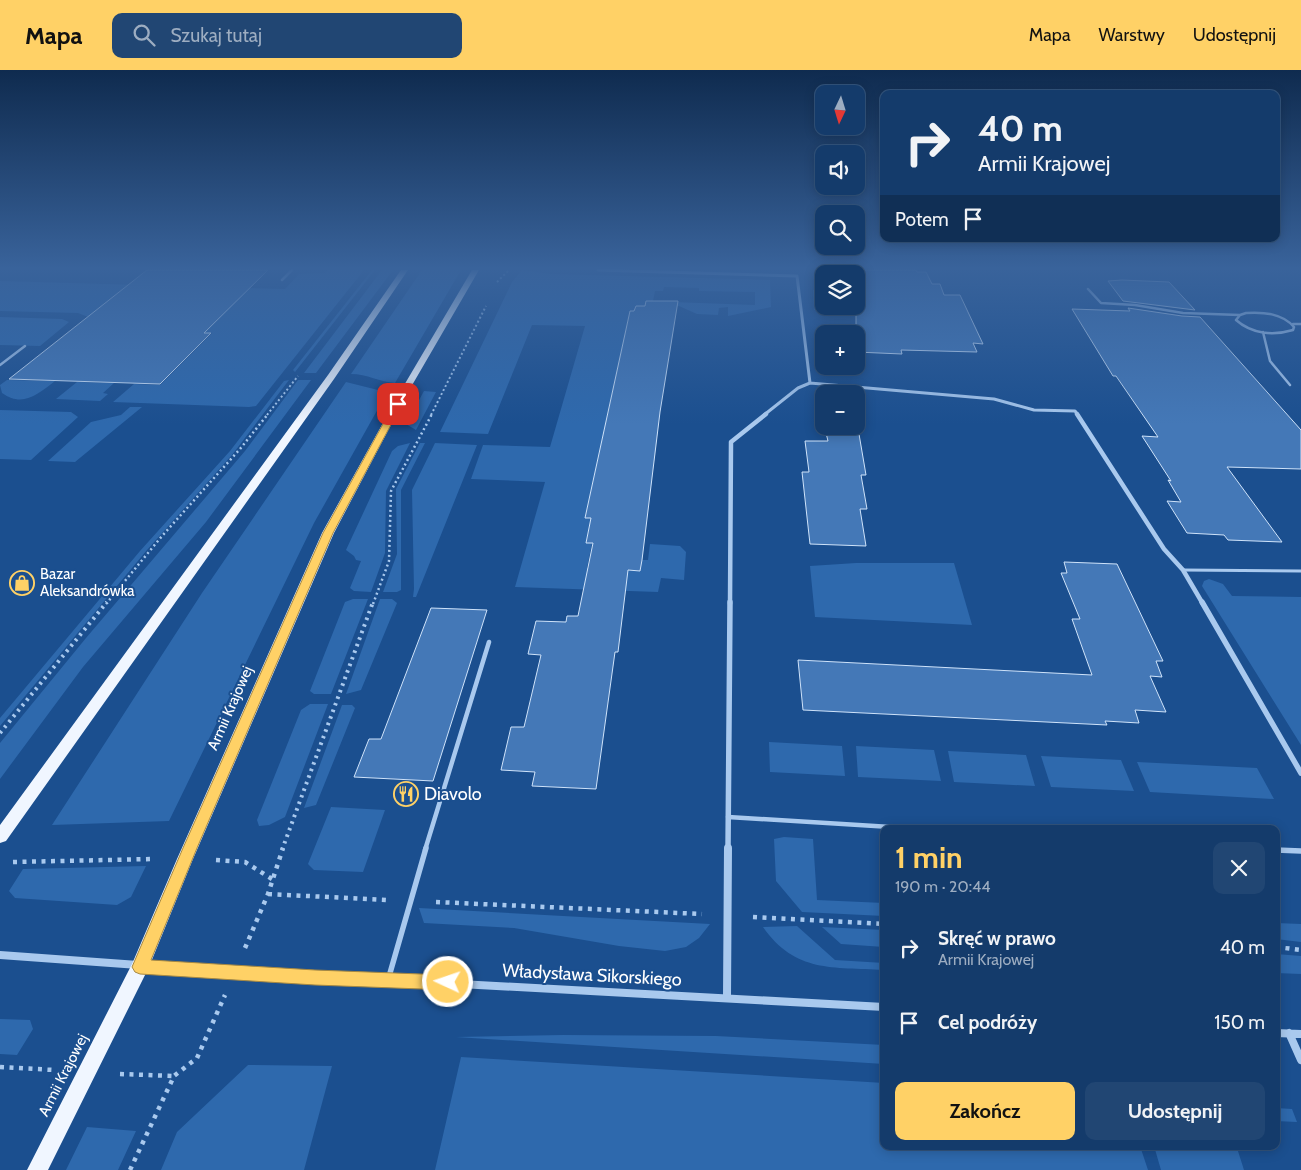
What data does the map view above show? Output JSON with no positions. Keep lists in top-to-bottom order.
{
  "streets": {
    "main road": ["Armii Krajowej"],
    "street": ["Władysława Sikorskiego"]
  },
  "crossings": [
    ["Armii Krajowej", "Władysława Sikorskiego"]
  ],
  "places": {
    "shop": ["Bazar Aleksandrówka"],
    "restaurant": ["Diavolo"]
  },
  "north": "bottom",
  "page": {
    "header": "Mapa",
    "search": "Szukaj tutaj",
    "nav": ["Mapa", "Warstwy", "Udostępnij"],
    "map_buttons": ["+", "−"],
    "turn": ["40 m", "Armii Krajowej"],
    "then": "Potem",
    "heading": ["1 min", "190 m · 20:44"],
    "list": [
      {
        "name": "Skręć w prawo",
        "note": "Armii Krajowej",
        "value": "40 m"
      },
      {
        "name": "Cel podróży",
        "value": "150 m"
      }
    ],
    "buttons": ["Zakończ", "Udostępnij"]
  }
}
